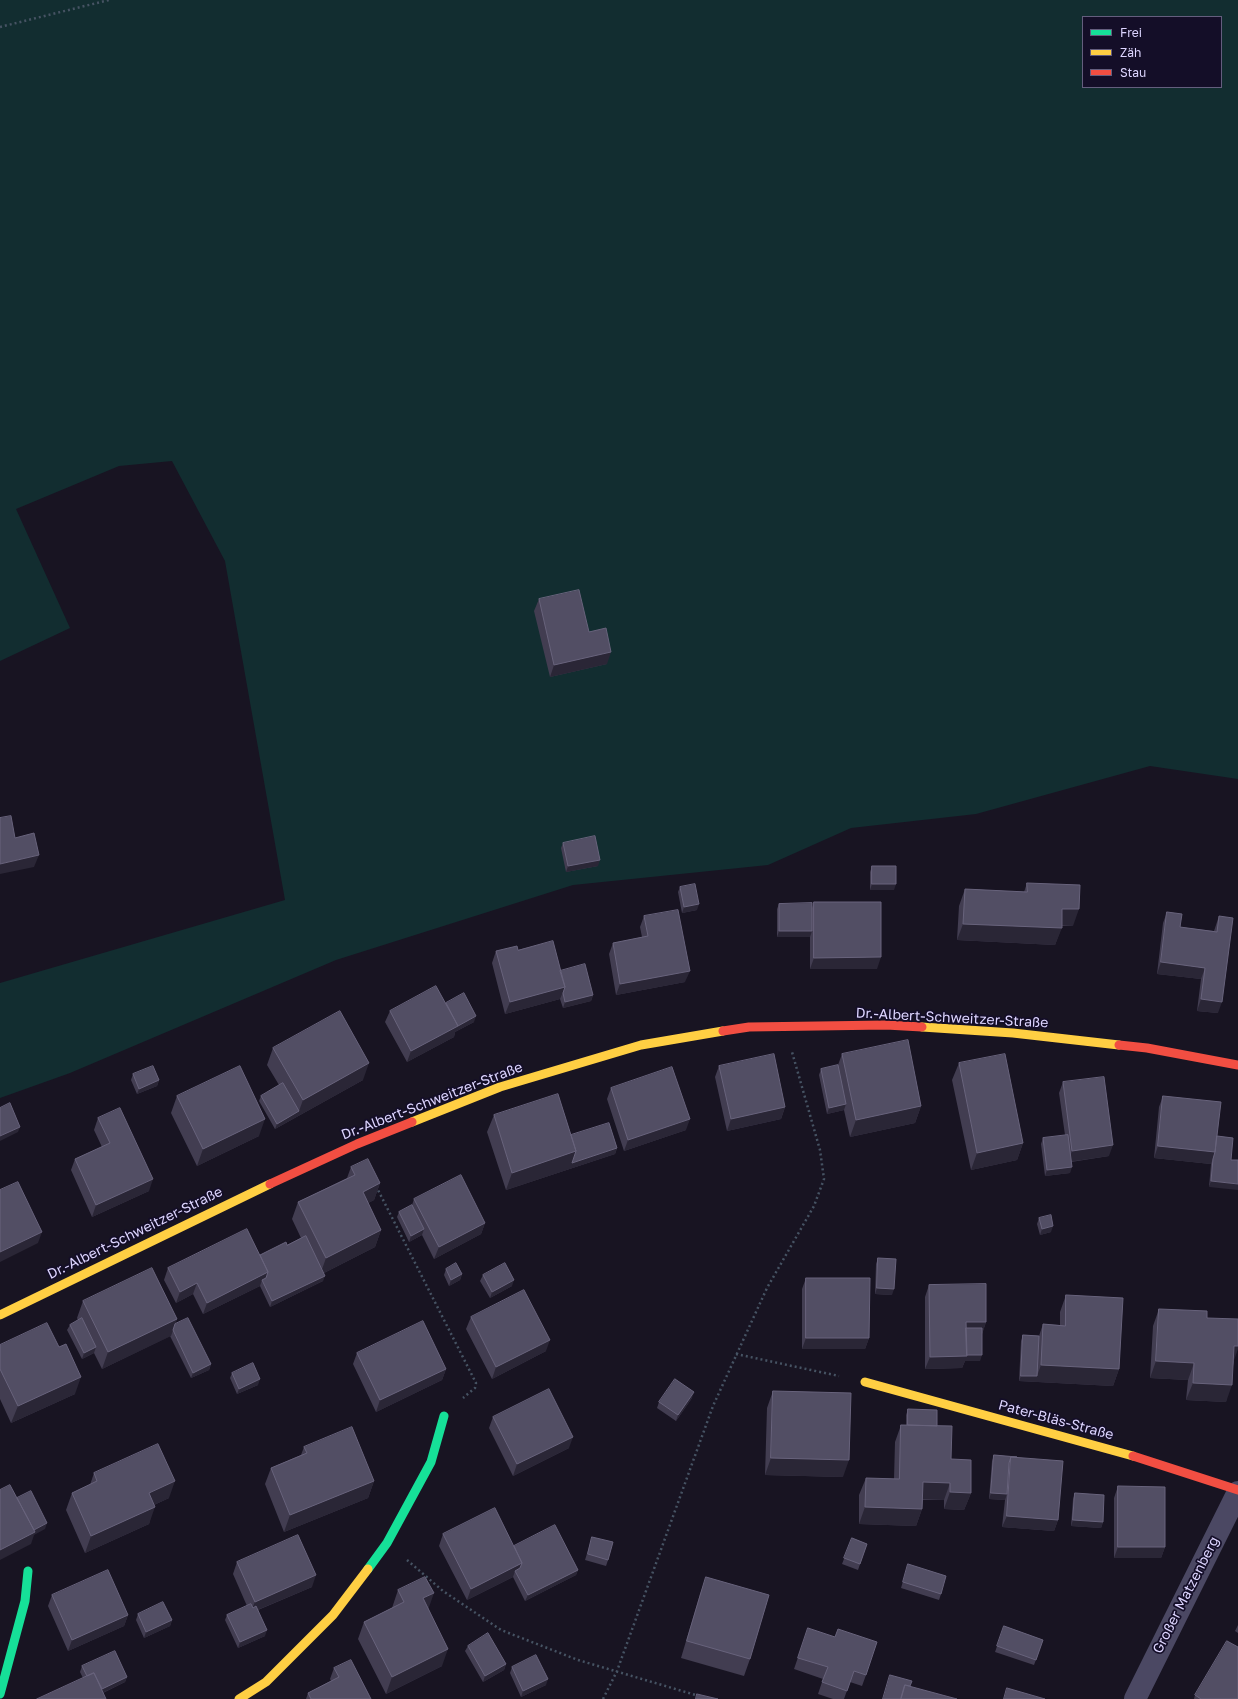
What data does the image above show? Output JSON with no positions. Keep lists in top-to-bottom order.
{
  "streets": {
    "street": ["Dr.-Albert-Schweitzer-Straße", "Pater-Bläs-Straße", "Großer Matzenberg"]
  },
  "crossings": [
    ["Pater-Bläs-Straße", "Großer Matzenberg"]
  ],
  "legend": ["Frei", "Zäh", "Stau"]
}
